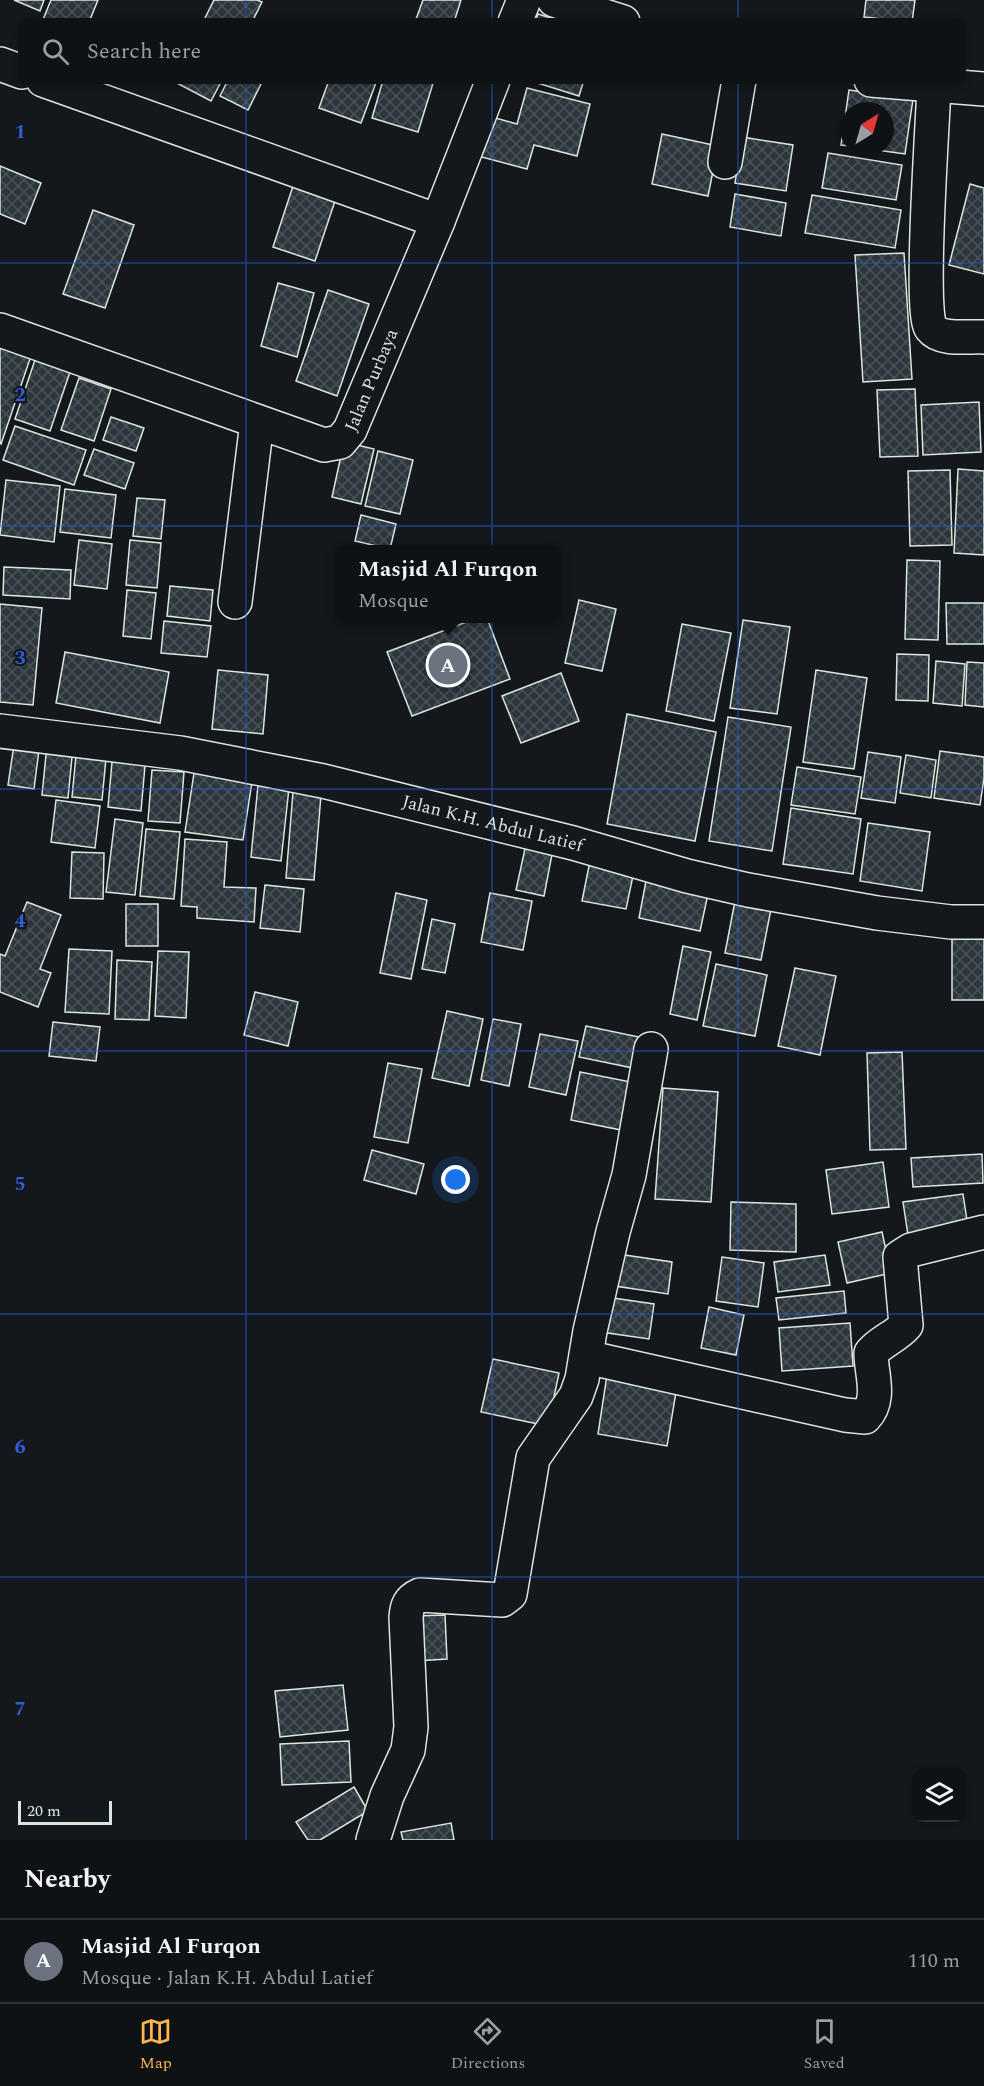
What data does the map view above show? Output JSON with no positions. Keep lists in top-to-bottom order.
{
  "streets": {
    "street": ["Jalan Purbaya", "Jalan K.H. Abdul Latief"]
  },
  "scale_bar": "20 m",
  "north": "top right",
  "page": {
    "search": "Search here",
    "popup": ["Masjid Al Furqon", "Mosque"],
    "pins": "A",
    "scale": "20 m",
    "heading": "Nearby",
    "list": [
      {
        "mark": "A",
        "name": "Masjid Al Furqon",
        "note": "Mosque · Jalan K.H. Abdul Latief",
        "value": "110 m"
      }
    ],
    "nav": ["Map", "Directions", "Saved"]
  },
  "grid": {
    "rows": [
      "1",
      "2",
      "3",
      "4",
      "5",
      "6",
      "7"
    ]
  }
}
